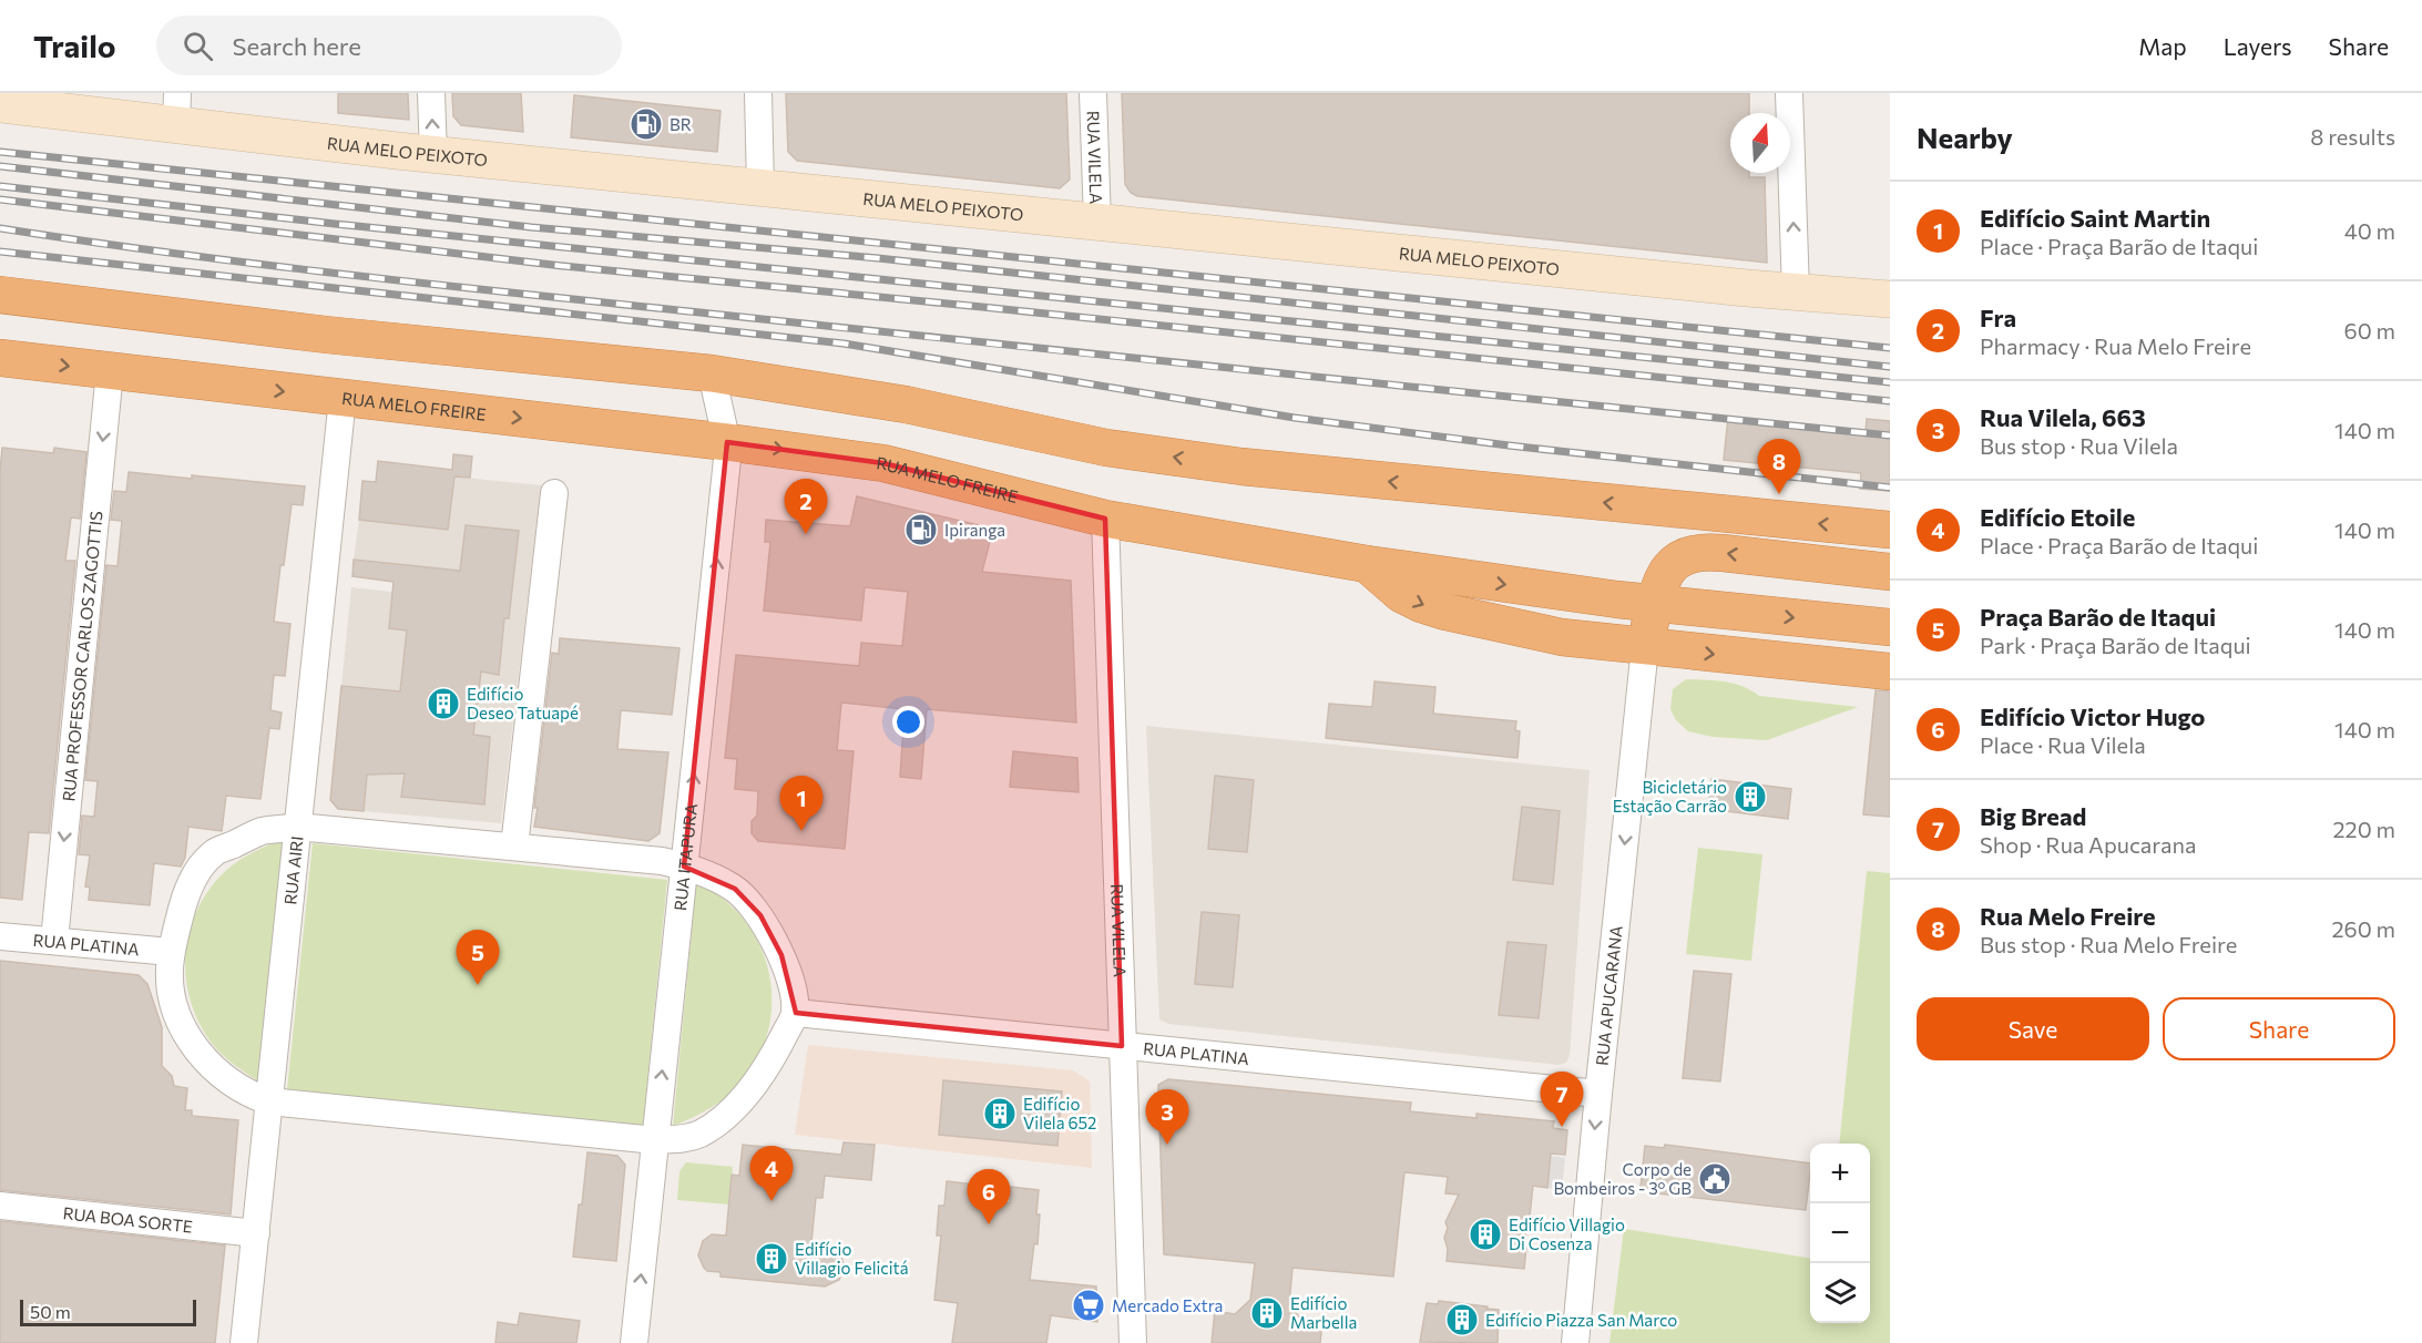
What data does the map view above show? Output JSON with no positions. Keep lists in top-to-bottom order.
{
  "streets": {
    "highway": ["RUA MELO FREIRE"],
    "main road": ["RUA MELO PEIXOTO"],
    "street": [
      "RUA VILELA",
      "RUA PROFESSOR CARLOS ZAGOTTIS",
      "RUA ITAPURA",
      "RUA AIRI",
      "RUA PLATINA",
      "RUA APUCARANA",
      "RUA BOA SORTE"
    ]
  },
  "crossings": [
    ["RUA MELO PEIXOTO", "RUA VILELA"],
    ["RUA VILELA", "RUA MELO FREIRE"],
    ["RUA VILELA", "RUA PLATINA"],
    ["RUA MELO FREIRE", "RUA PROFESSOR CARLOS ZAGOTTIS"],
    ["RUA MELO FREIRE", "RUA ITAPURA"],
    ["RUA MELO FREIRE", "RUA AIRI"],
    ["RUA PROFESSOR CARLOS ZAGOTTIS", "RUA PLATINA"],
    ["RUA AIRI", "RUA BOA SORTE"],
    ["RUA PLATINA", "RUA APUCARANA"]
  ],
  "one_way": ["RUA PROFESSOR CARLOS ZAGOTTIS", "RUA APUCARANA"],
  "places": {
    "fuel station": ["BR", "Ipiranga"],
    "building": [
      "Edifício Deseo Tatuapé",
      "Bicicletário Estação Carrão",
      "Edifício Vilela 652",
      "Edifício Villagio Di Cosenza",
      "Edifício Villagio Felicitá",
      "Edifício Marbella",
      "Edifício Piazza San Marco"
    ],
    "public building": ["Corpo de Bombeiros - 3º GB"],
    "supermarket": ["Mercado Extra"]
  },
  "scale_bar": "50 m",
  "north": "top",
  "page": {
    "header": "Trailo",
    "search": "Search here",
    "nav": ["Map", "Layers", "Share"],
    "heading": ["Nearby", "8 results"],
    "list": [
      {
        "mark": "1",
        "name": "Edifício Saint Martin",
        "note": "Place · Praça Barão de Itaqui",
        "value": "40 m"
      },
      {
        "mark": "2",
        "name": "Fra",
        "note": "Pharmacy · Rua Melo Freire",
        "value": "60 m"
      },
      {
        "mark": "3",
        "name": "Rua Vilela, 663",
        "note": "Bus stop · Rua Vilela",
        "value": "140 m"
      },
      {
        "mark": "4",
        "name": "Edifício Etoile",
        "note": "Place · Praça Barão de Itaqui",
        "value": "140 m"
      },
      {
        "mark": "5",
        "name": "Praça Barão de Itaqui",
        "note": "Park · Praça Barão de Itaqui",
        "value": "140 m"
      },
      {
        "mark": "6",
        "name": "Edifício Victor Hugo",
        "note": "Place · Rua Vilela",
        "value": "140 m"
      },
      {
        "mark": "7",
        "name": "Big Bread",
        "note": "Shop · Rua Apucarana",
        "value": "220 m"
      },
      {
        "mark": "8",
        "name": "Rua Melo Freire",
        "note": "Bus stop · Rua Melo Freire",
        "value": "260 m"
      }
    ],
    "pins": [
      "8",
      "2",
      "1",
      "5",
      "7",
      "3",
      "4",
      "6"
    ],
    "buttons": ["Save", "Share"],
    "map_buttons": ["+", "−"],
    "scale": "50 m"
  }
}
